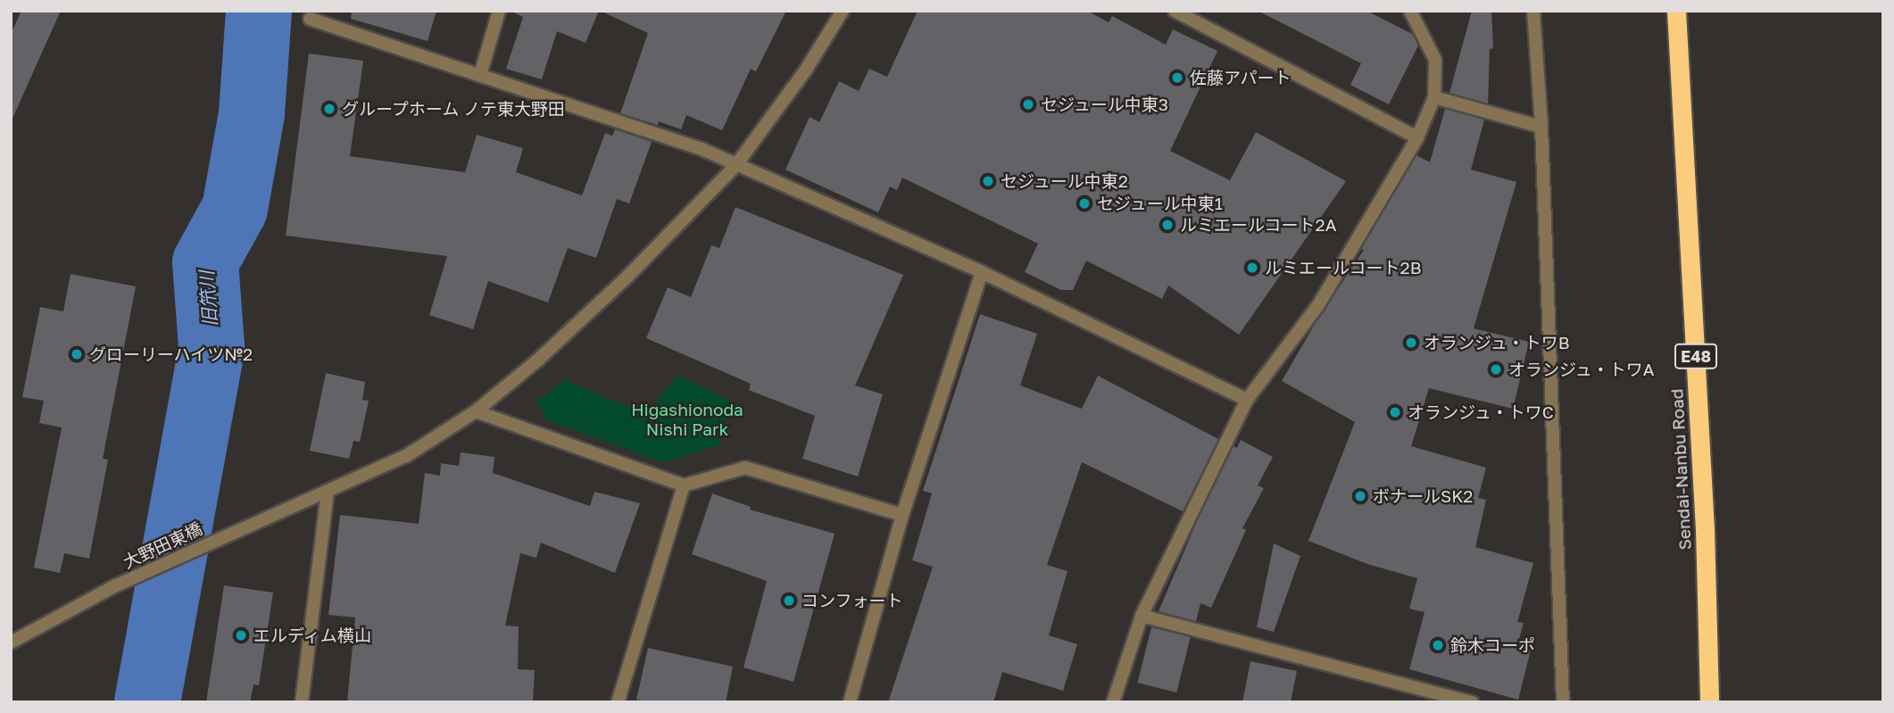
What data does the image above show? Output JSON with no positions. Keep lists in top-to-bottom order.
{
  "streets": {
    "highway": ["E48", "Sendai-Nanbu Road"],
    "street": ["大野田東橋"]
  },
  "water": ["旧笊川"],
  "parks": ["Higashionoda Nishi Park"],
  "places": [
    "佐藤アパート",
    "セジュール中東3",
    "グループホーム ノテ東大野田",
    "セジュール中東2",
    "セジュール中東1",
    "ルミエールコート2A",
    "ルミエールコート2B",
    "オランジュ・トワB",
    "グローリーハイツ№2",
    "オランジュ・トワA",
    "オランジュ・トワC",
    "ボナールSK2",
    "コンフォート",
    "エルディム横山",
    "鈴木コーポ"
  ]
}
